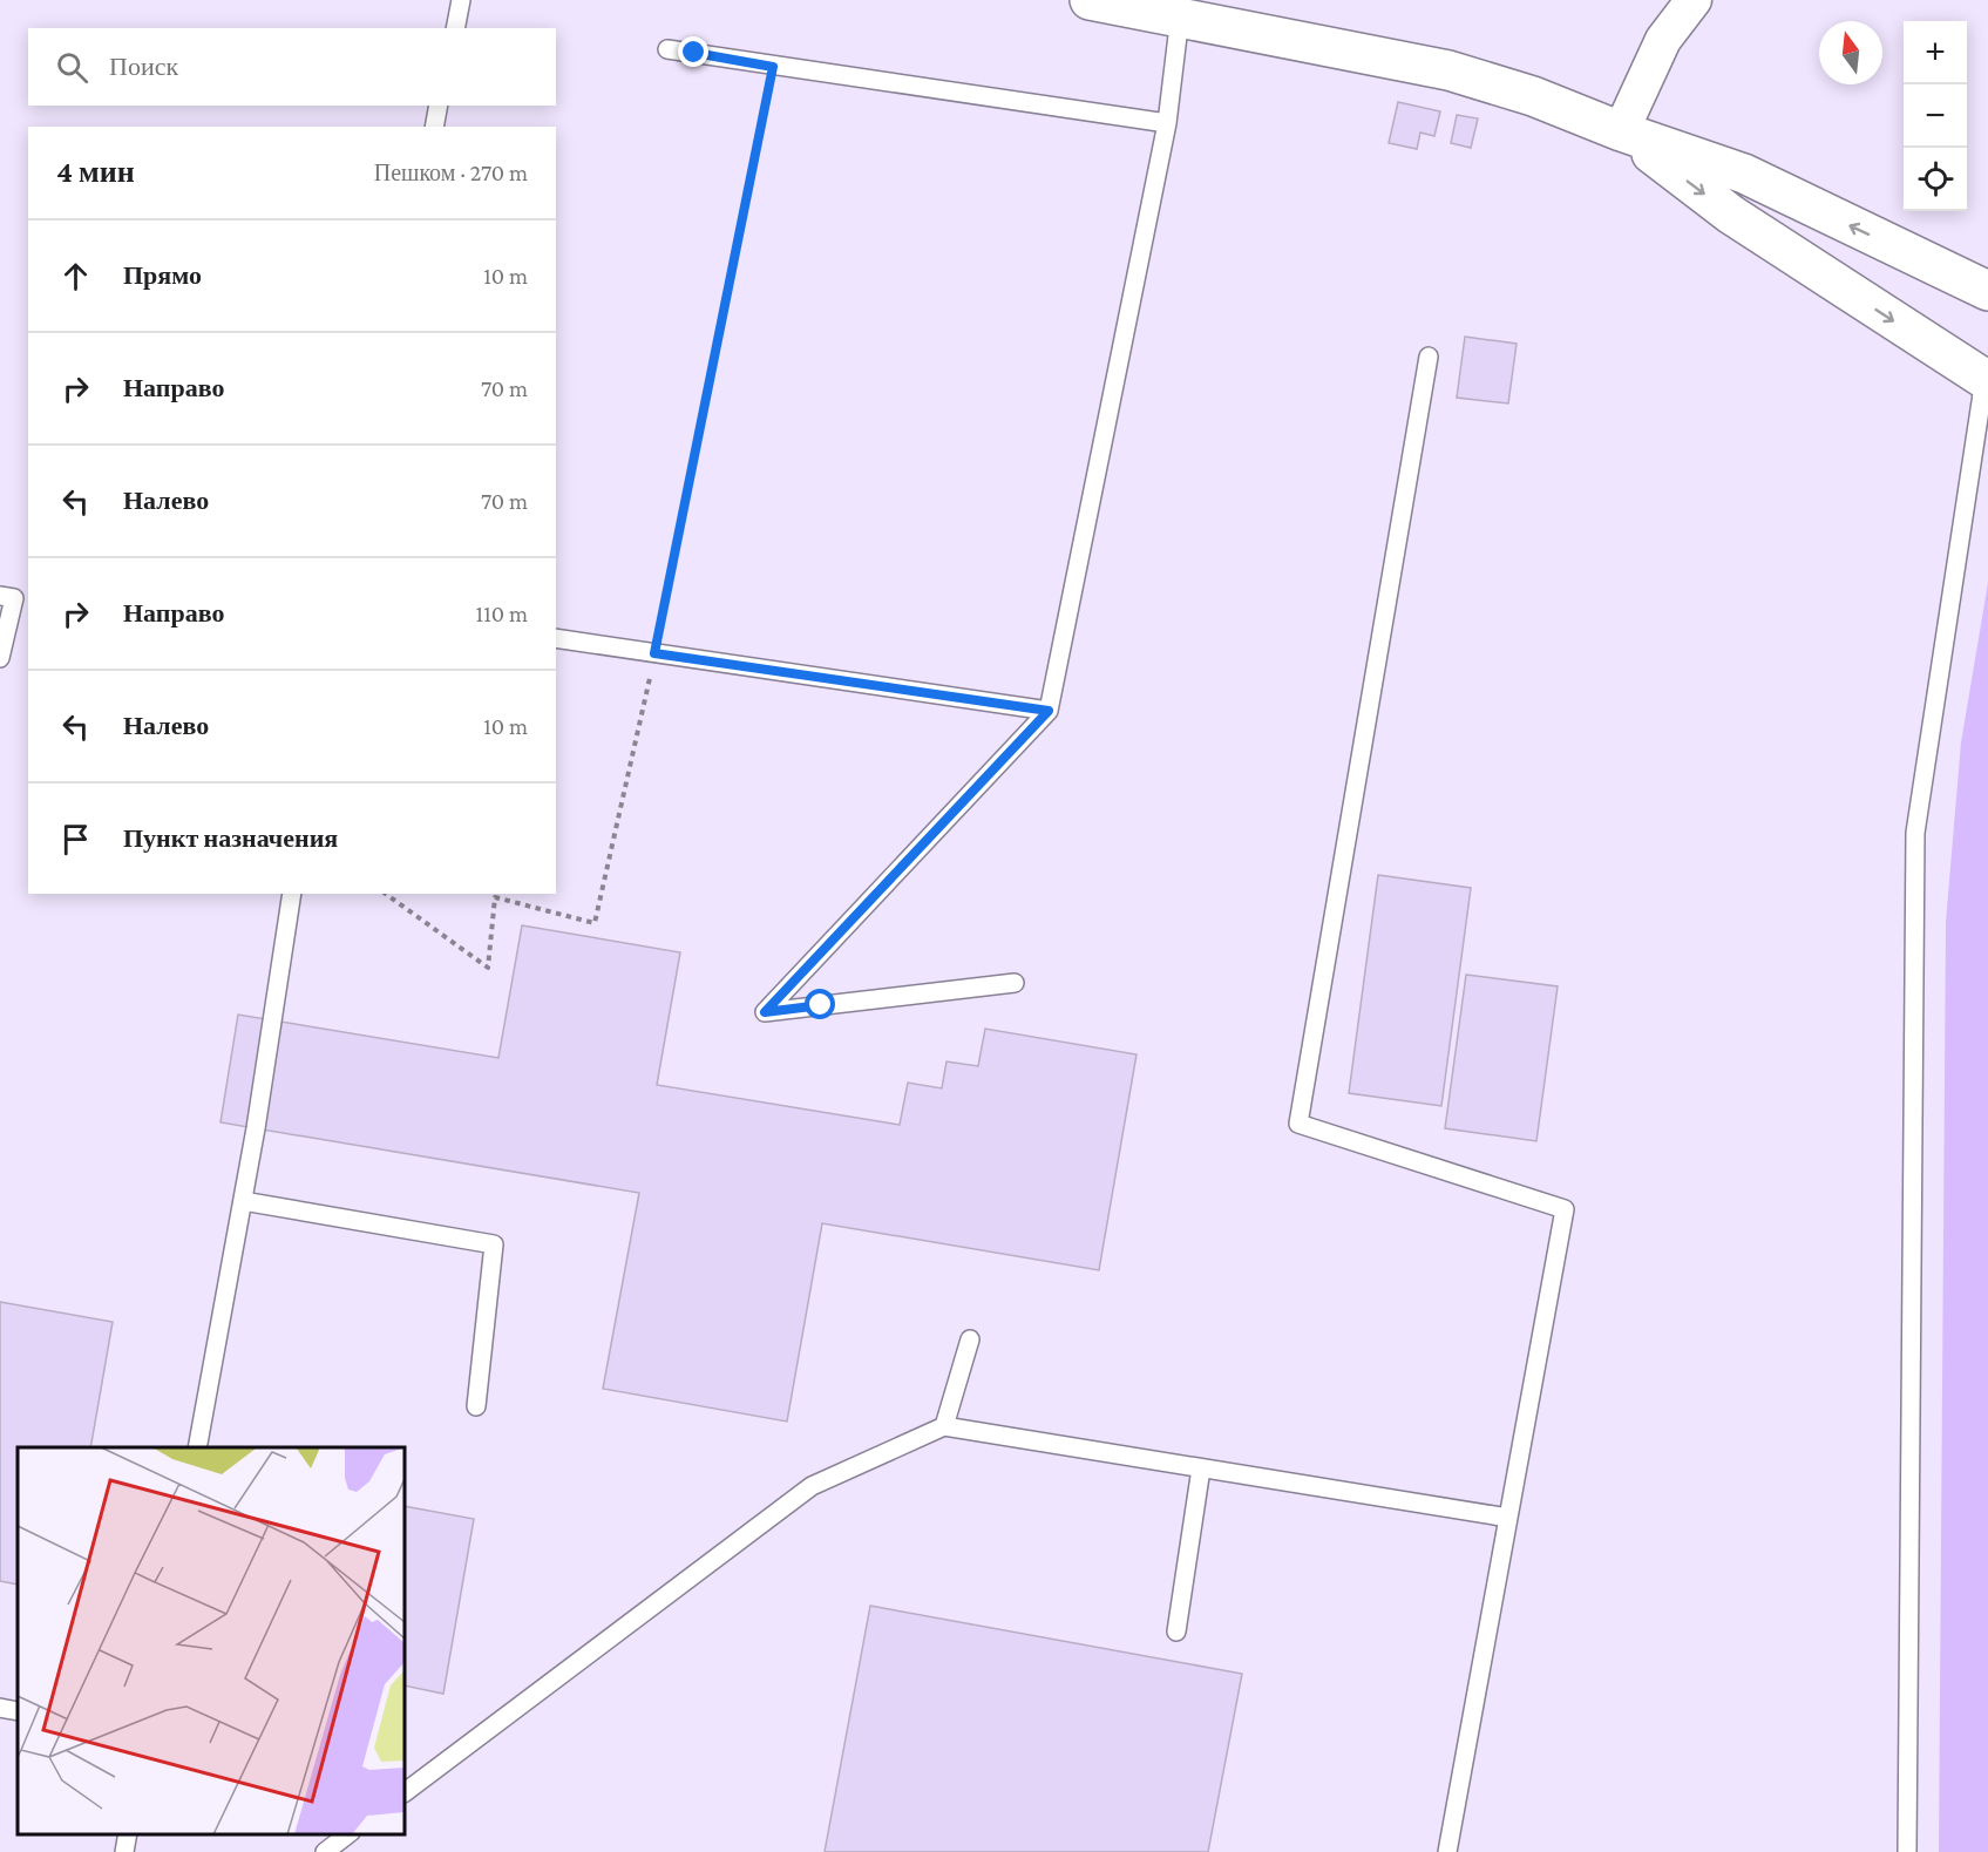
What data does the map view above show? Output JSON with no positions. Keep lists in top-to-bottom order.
{
  "north": "top",
  "page": {
    "map_buttons": ["+", "−"],
    "search": "Поиск",
    "heading": ["4 мин", "Пешком · 270 m"],
    "list": [
      ["Прямо", "10 m"],
      ["Направо", "70 m"],
      ["Налево", "70 m"],
      ["Направо", "110 m"],
      ["Налево", "10 m"],
      "Пункт назначения"
    ]
  }
}
